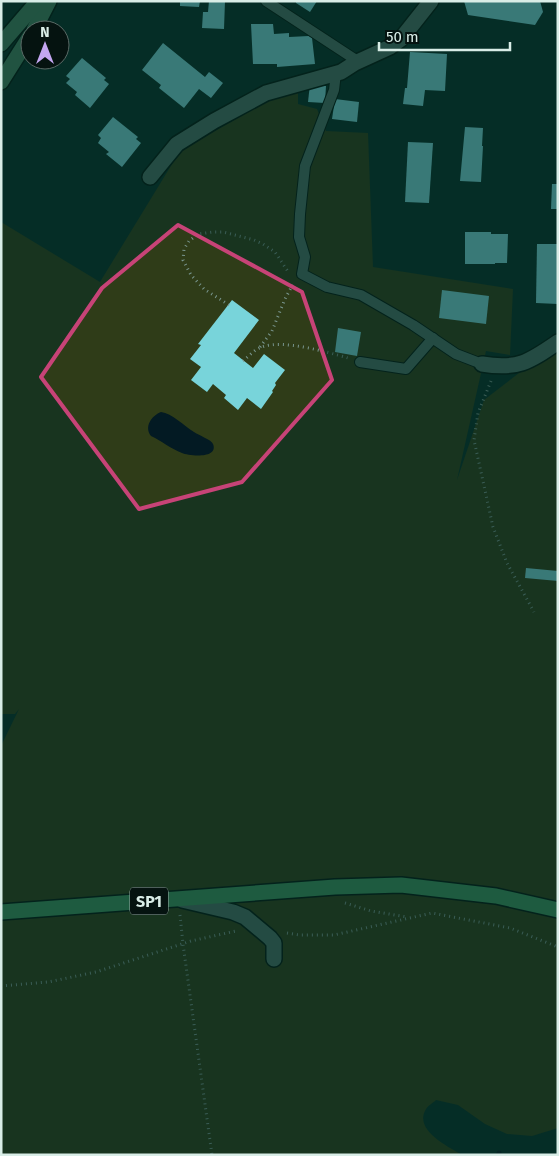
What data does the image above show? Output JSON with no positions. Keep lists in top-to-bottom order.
{
  "streets": {
    "main road": ["SP1"]
  },
  "scale_bar": "50 m",
  "north": "top"
}
